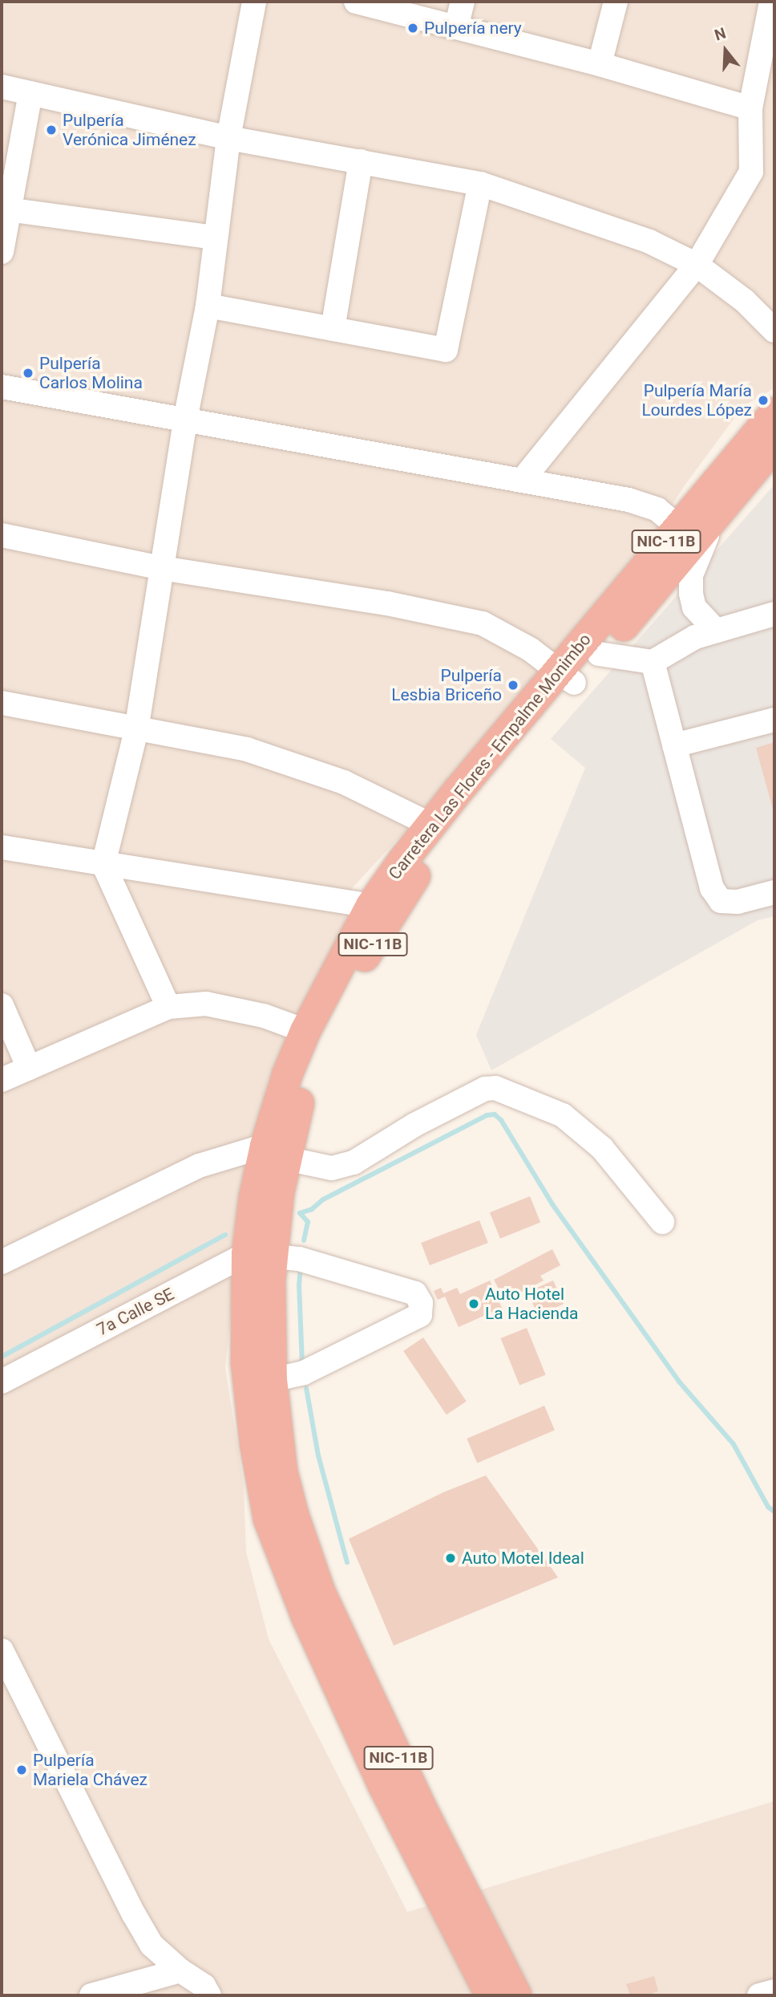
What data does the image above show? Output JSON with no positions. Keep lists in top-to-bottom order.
{
  "streets": {
    "highway": ["NIC-11B", "Carretera Las Flores - Empalme Monimbo"],
    "street": ["7a Calle SE"]
  },
  "crossings": [
    ["Carretera Las Flores - Empalme Monimbo", "7a Calle SE"]
  ],
  "places": [
    "Pulpería nery",
    "Pulpería Verónica Jiménez",
    "Pulpería Carlos Molina",
    "Pulpería María Lourdes López",
    "Pulpería Lesbia Briceño",
    "Auto Hotel La Hacienda",
    "Auto Motel Ideal",
    "Pulpería Mariela Chávez"
  ],
  "north": "top"
}
